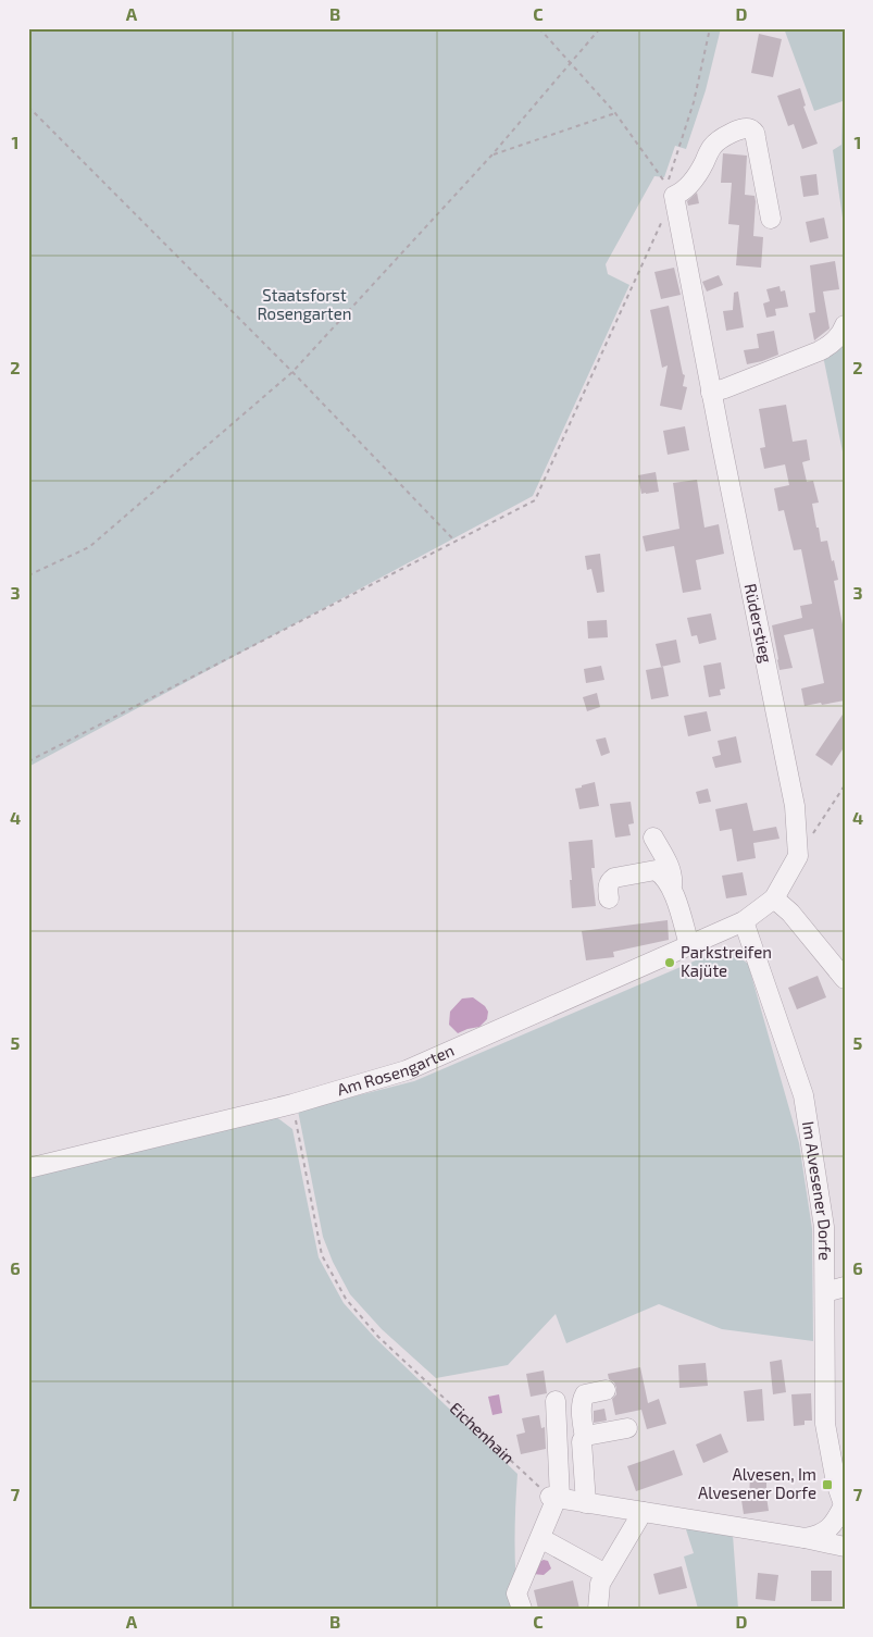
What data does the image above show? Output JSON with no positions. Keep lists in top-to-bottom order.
{
  "streets": {
    "street": ["Rüderstieg", "Am Rosengarten", "Im Alvesener Dorfe"],
    "path": ["Eichenhain"]
  },
  "crossings": [
    ["Am Rosengarten", "Im Alvesener Dorfe"],
    ["Am Rosengarten", "Eichenhain"]
  ],
  "parks": ["Staatsforst Rosengarten"],
  "places": {
    "other": ["Parkstreifen Kajüte"],
    "transit": ["Alvesen, Im Alvesener Dorfe"]
  },
  "grid": {
    "columns": [
      "A",
      "B",
      "C",
      "D"
    ],
    "rows": [
      "1",
      "2",
      "3",
      "4",
      "5",
      "6",
      "7"
    ]
  }
}
